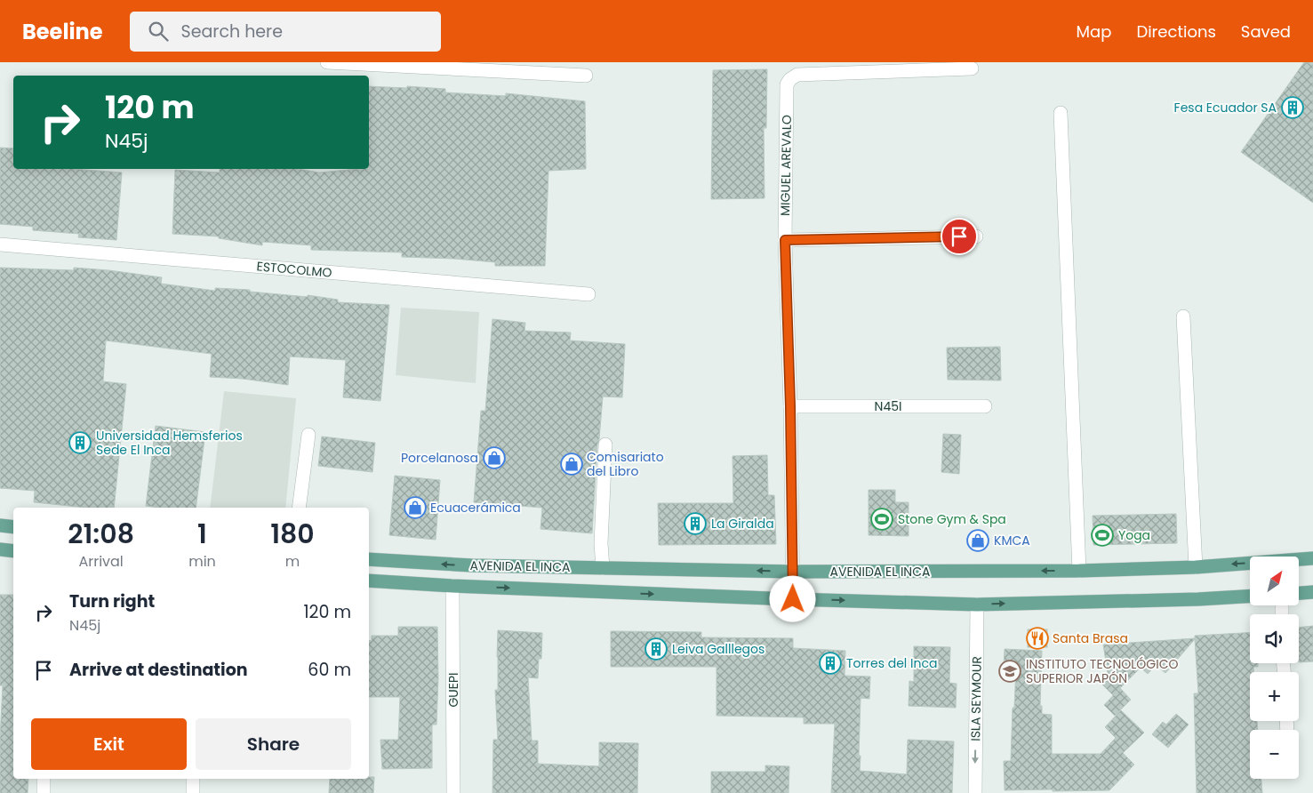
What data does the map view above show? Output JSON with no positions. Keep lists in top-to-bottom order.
{
  "streets": {
    "main road": ["AVENIDA EL INCA"],
    "street": [
      "MIGUEL AREVALO",
      "ESTOCOLMO",
      "N45I",
      "GUEPI",
      "ISLA SEYMOUR"
    ]
  },
  "crossings": [
    ["MIGUEL AREVALO", "N45I"],
    ["MIGUEL AREVALO", "AVENIDA EL INCA"],
    ["AVENIDA EL INCA", "GUEPI"],
    ["AVENIDA EL INCA", "ISLA SEYMOUR"]
  ],
  "one_way": ["ISLA SEYMOUR"],
  "places": {
    "building": [
      "Fesa Ecuador SA",
      "Universidad Hemsferios Sede El Inca",
      "La Giralda",
      "Leiva Galllegos",
      "Torres del Inca"
    ],
    "shop": [
      "Porcelanosa",
      "Comisariato del Libro",
      "Ecuacerámica",
      "KMCA"
    ],
    "sports": ["Stone Gym & Spa", "Yoga"],
    "restaurant": ["Santa Brasa"],
    "school or university": ["INSTITUTO TECNOLÓGICO SUPERIOR JAPÓN"]
  },
  "north": "top right",
  "page": {
    "header": "Beeline",
    "search": "Search here",
    "nav": ["Map", "Directions", "Saved"],
    "turn": ["120 m", "N45j"],
    "eta": [
      "21:08",
      "Arrival",
      "1",
      "min",
      "180",
      "m"
    ],
    "map_buttons": ["+", "−"],
    "list": [
      {
        "name": "Turn right",
        "note": "N45j",
        "value": "120 m"
      },
      {
        "name": "Arrive at destination",
        "value": "60 m"
      }
    ],
    "buttons": ["Exit", "Share"]
  }
}
